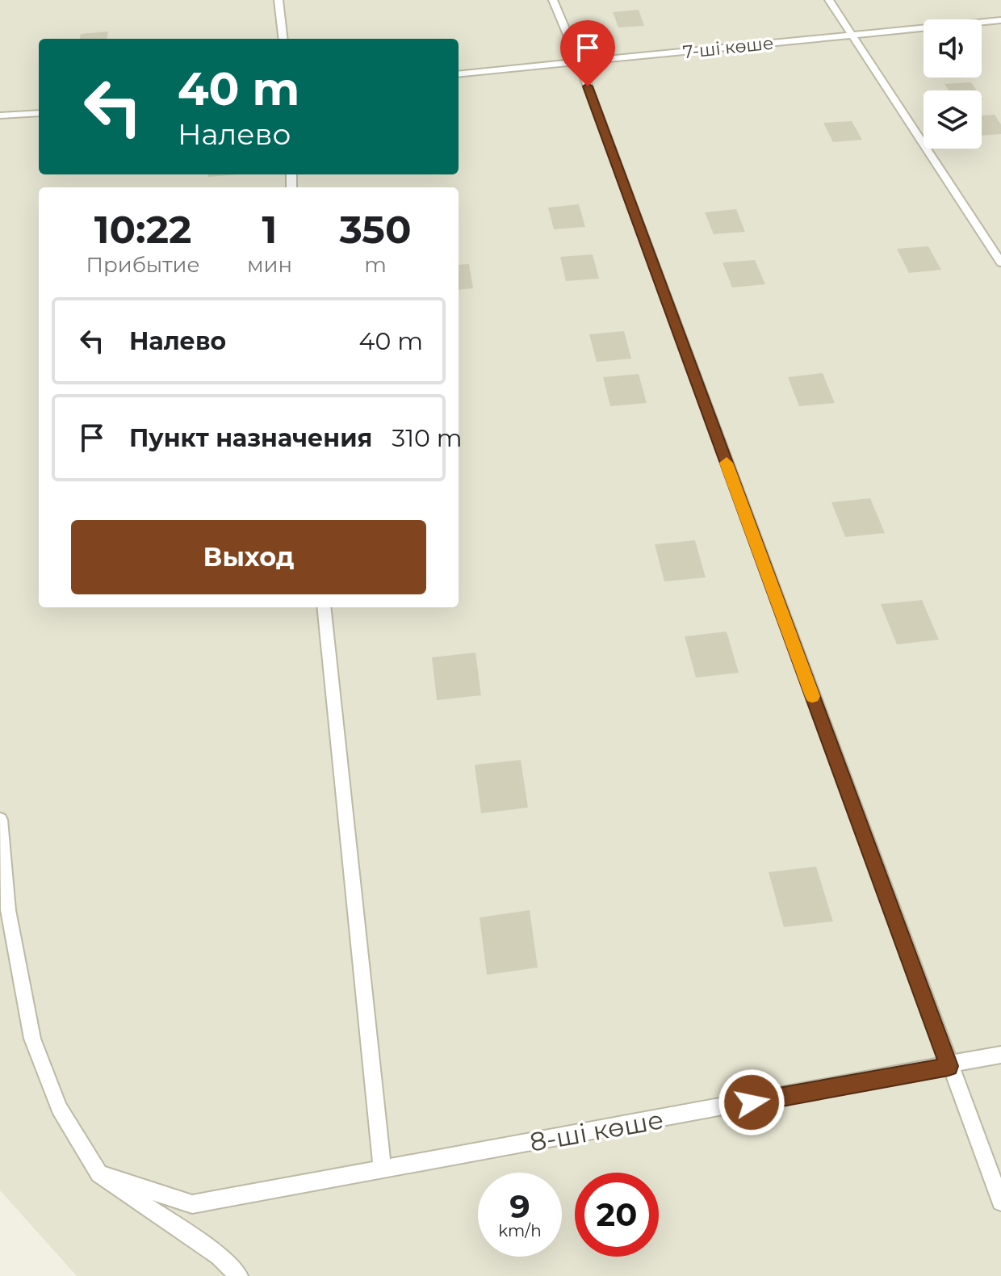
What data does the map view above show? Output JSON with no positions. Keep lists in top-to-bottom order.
{
  "streets": {
    "lane": ["7-ші көше", "8-ші көше"]
  },
  "page": {
    "turn": ["40 m", "Налево"],
    "eta": [
      "10:22",
      "Прибытие",
      "1",
      "мин",
      "350",
      "m"
    ],
    "list": [
      {
        "name": "Налево",
        "value": "40 m"
      },
      {
        "name": "Пункт назначения",
        "value": "310 m"
      }
    ],
    "buttons": "Выход",
    "speed": "9 km/h",
    "limit": "20"
  }
}
